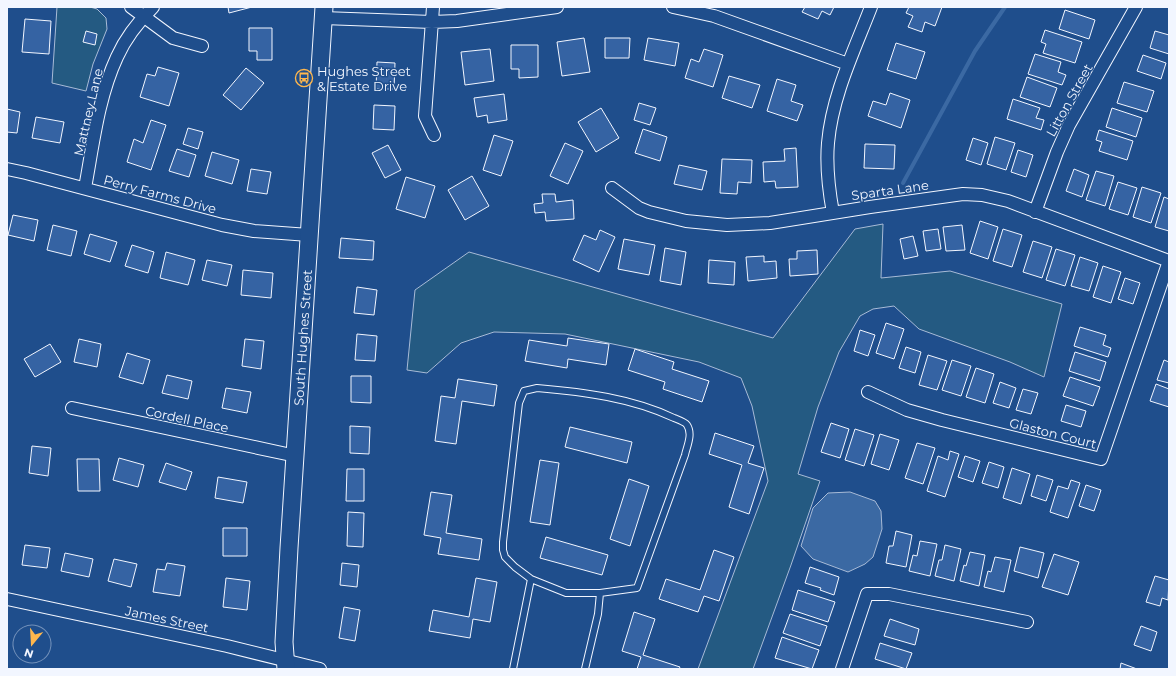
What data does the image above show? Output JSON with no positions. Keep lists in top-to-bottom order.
{
  "streets": {
    "street": [
      "Litton Street",
      "Mattney Lane",
      "Sparta Lane",
      "Perry Farms Drive",
      "South Hughes Street",
      "Cordell Place",
      "Glaston Court",
      "James Street"
    ]
  },
  "crossings": [
    ["Litton Street", "Sparta Lane"],
    ["Mattney Lane", "Perry Farms Drive"],
    ["Sparta Lane", "Glaston Court"],
    ["Perry Farms Drive", "South Hughes Street"],
    ["South Hughes Street", "Cordell Place"],
    ["South Hughes Street", "James Street"]
  ],
  "places": {
    "bus stop": ["Hughes Street & Estate Drive"]
  },
  "north": "bottom"
}
